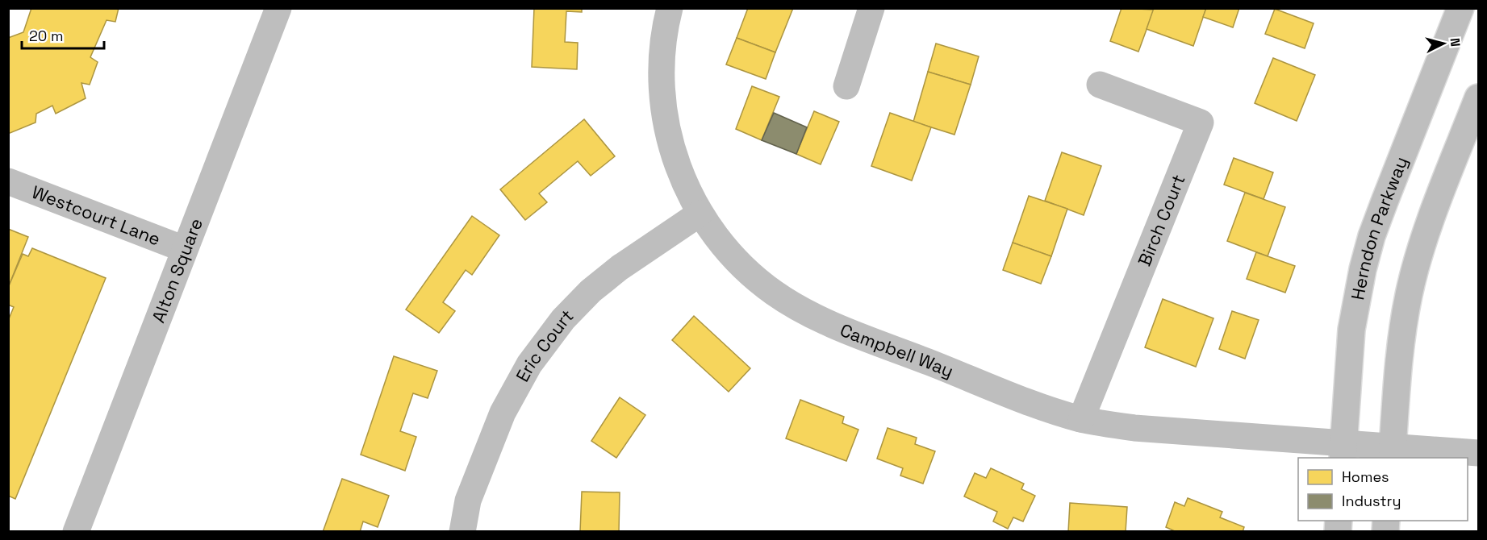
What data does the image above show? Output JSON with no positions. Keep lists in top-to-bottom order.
{
  "streets": {
    "street": [
      "Westcourt Lane",
      "Birch Court",
      "Herndon Parkway",
      "Alton Square",
      "Eric Court",
      "Campbell Way"
    ]
  },
  "crossings": [
    ["Westcourt Lane", "Alton Square"],
    ["Birch Court", "Campbell Way"],
    ["Herndon Parkway", "Campbell Way"],
    ["Eric Court", "Campbell Way"]
  ],
  "legend": ["Homes", "Industry"],
  "scale_bar": "20 m",
  "north": "right"
}
